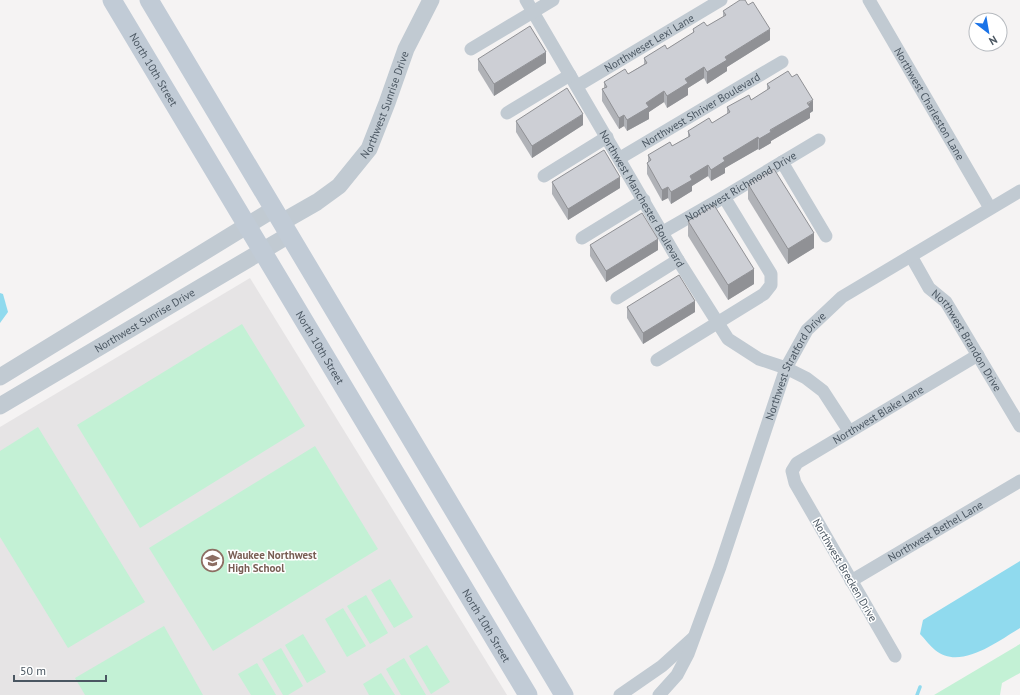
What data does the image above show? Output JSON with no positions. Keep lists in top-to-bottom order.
{
  "streets": {
    "main road": ["North 10th Street"],
    "street": [
      "Northweset Lexi Lane",
      "Northwest Sunrise Drive",
      "Northwest Charleston Lane",
      "Northwest Shriver Boulevard",
      "Northwest Richmond Drive",
      "Northwest Manchester Boulevard",
      "Northwest Brandon Drive",
      "Northwest Stratford Drive",
      "Northwest Blake Lane",
      "Northwest Bethel Lane",
      "Northwest Brecken Drive"
    ]
  },
  "crossings": [
    ["Northweset Lexi Lane", "Northwest Manchester Boulevard"],
    ["North 10th Street", "Northwest Sunrise Drive"],
    ["Northwest Charleston Lane", "Northwest Stratford Drive"],
    ["Northwest Shriver Boulevard", "Northwest Manchester Boulevard"],
    ["Northwest Richmond Drive", "Northwest Manchester Boulevard"],
    ["Northwest Manchester Boulevard", "Northwest Stratford Drive"],
    ["Northwest Manchester Boulevard", "Northwest Blake Lane"],
    ["Northwest Brandon Drive", "Northwest Stratford Drive"],
    ["Northwest Brandon Drive", "Northwest Blake Lane"],
    ["Northwest Blake Lane", "Northwest Brecken Drive"],
    ["Northwest Bethel Lane", "Northwest Brecken Drive"]
  ],
  "places": {
    "school or university": ["Waukee Northwest High School"]
  },
  "scale_bar": "50 m",
  "north": "bottom right"
}
